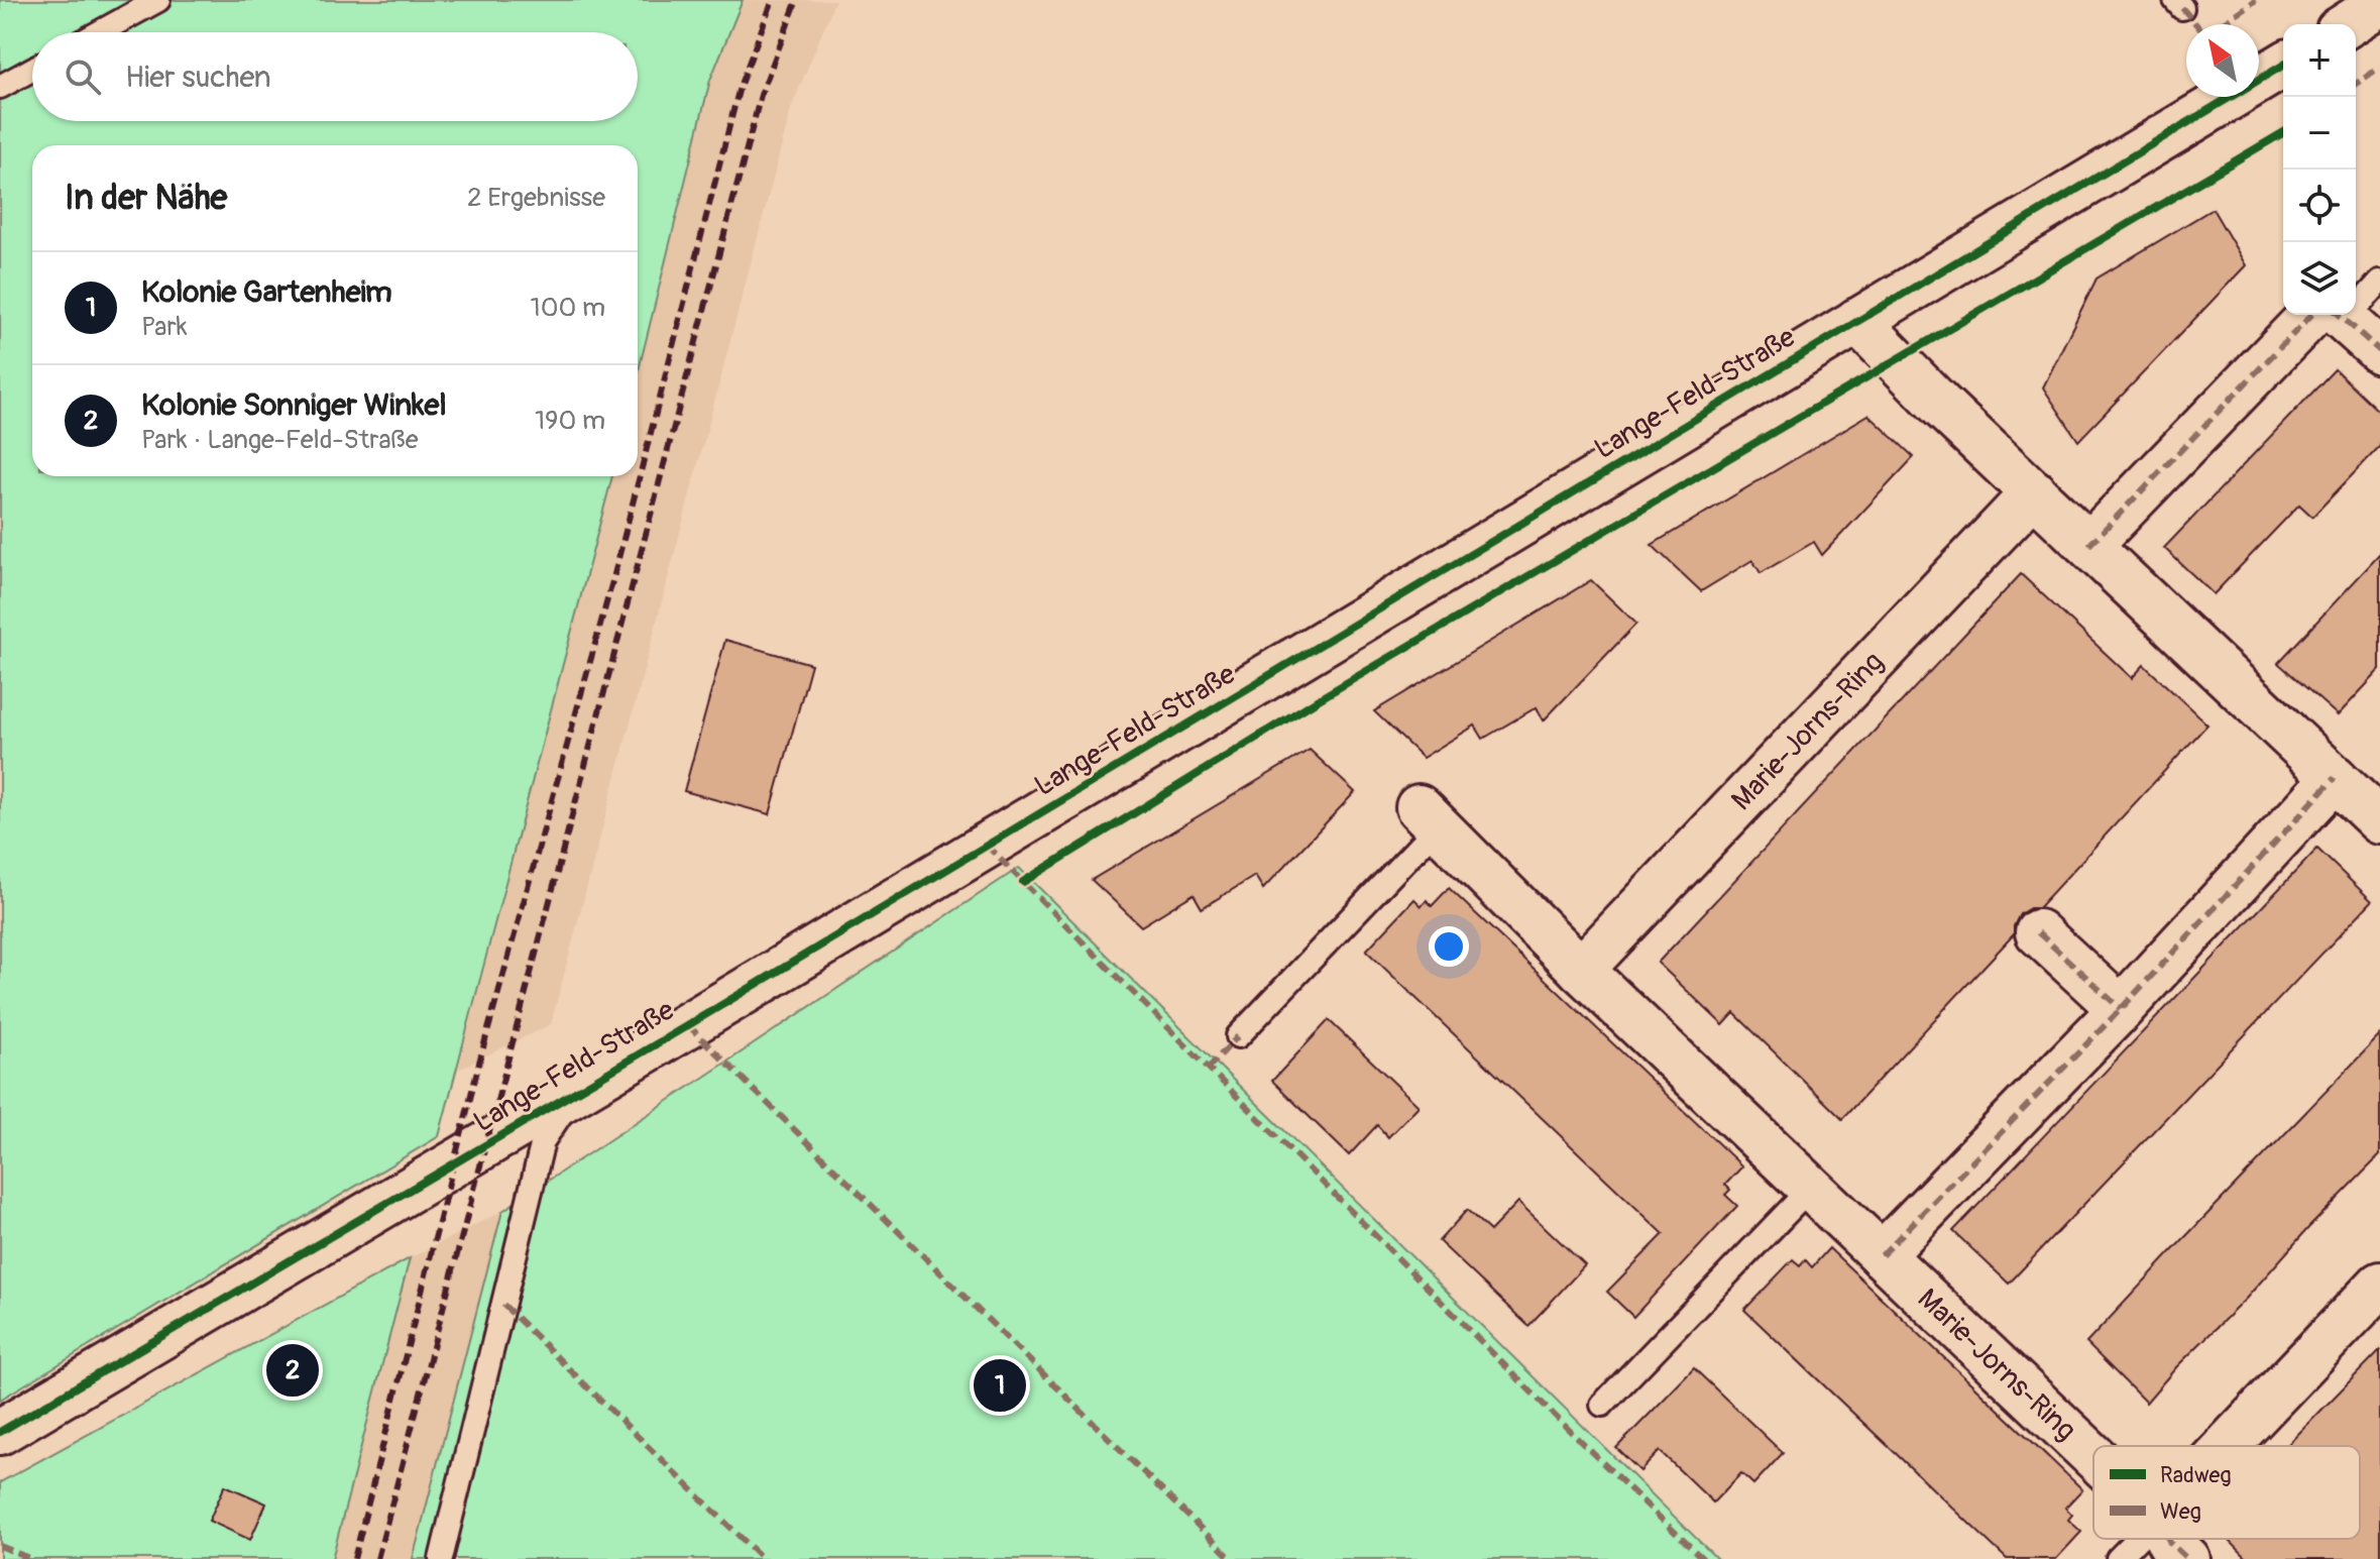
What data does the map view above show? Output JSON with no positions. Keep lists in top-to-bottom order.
{
  "streets": {
    "street": ["Lange-Feld-Straße", "Marie-Jorns-Ring"]
  },
  "legend": ["Radweg", "Weg"],
  "north": "top left",
  "page": {
    "map_buttons": ["+", "−"],
    "search": "Hier suchen",
    "heading": ["In der Nähe", "2 Ergebnisse"],
    "list": [
      {
        "mark": "1",
        "name": "Kolonie Gartenheim",
        "note": "Park",
        "value": "100 m"
      },
      {
        "mark": "2",
        "name": "Kolonie Sonniger Winkel",
        "note": "Park · Lange-Feld-Straße",
        "value": "190 m"
      }
    ],
    "pins": ["2", "1"]
  }
}
